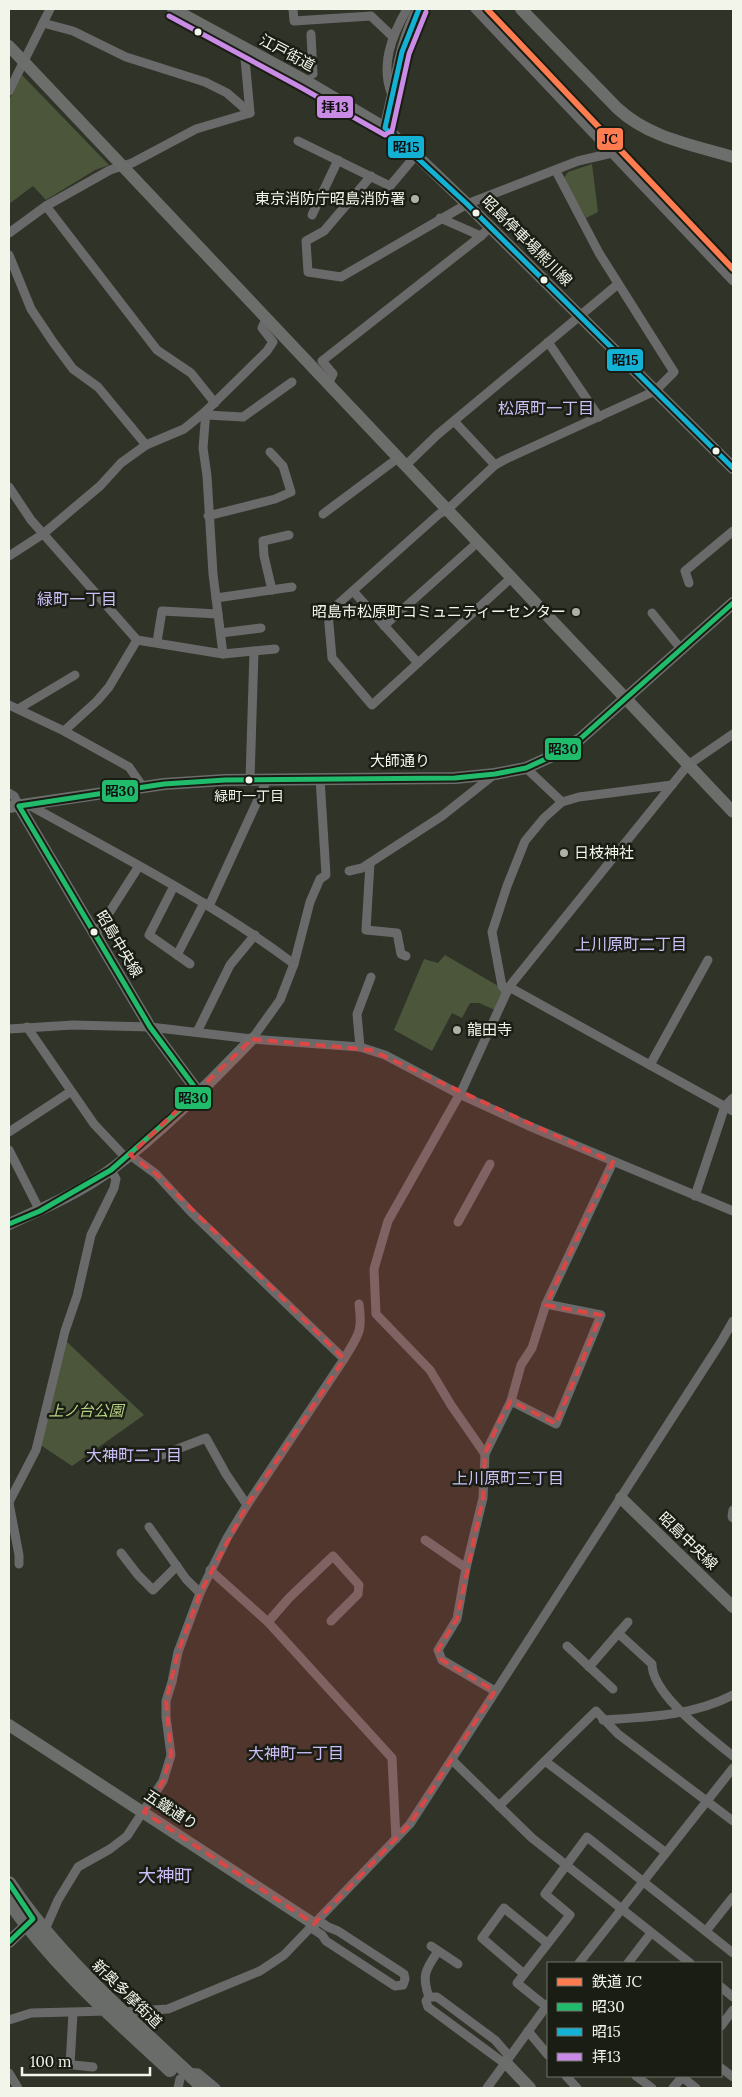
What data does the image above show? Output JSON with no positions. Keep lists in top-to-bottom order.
{
  "streets": {
    "main road": ["新奥多摩街道"],
    "street": [
      "江戸街道",
      "昭島停車場熊川線",
      "大師通り",
      "昭島中央線",
      "五鐵通り"
    ]
  },
  "crossings": [
    ["江戸街道", "昭島停車場熊川線"],
    ["大師通り", "昭島中央線"]
  ],
  "districts": [
    "松原町一丁目",
    "緑町一丁目",
    "上川原町二丁目",
    "大神町二丁目",
    "上川原町三丁目",
    "大神町一丁目",
    "大神町"
  ],
  "parks": ["上ノ台公園"],
  "places": [
    "東京消防庁昭島消防署",
    "昭島市松原町コミュニティーセンター",
    "緑町一丁目",
    "日枝神社",
    "龍田寺"
  ],
  "lines": [
    "rail line JC",
    "transit line 昭15",
    "transit line 拝13",
    "transit line 昭30"
  ],
  "legend": [
    "鉄道 JC",
    "昭30",
    "昭15",
    "拝13"
  ],
  "scale_bar": "100 m"
}
